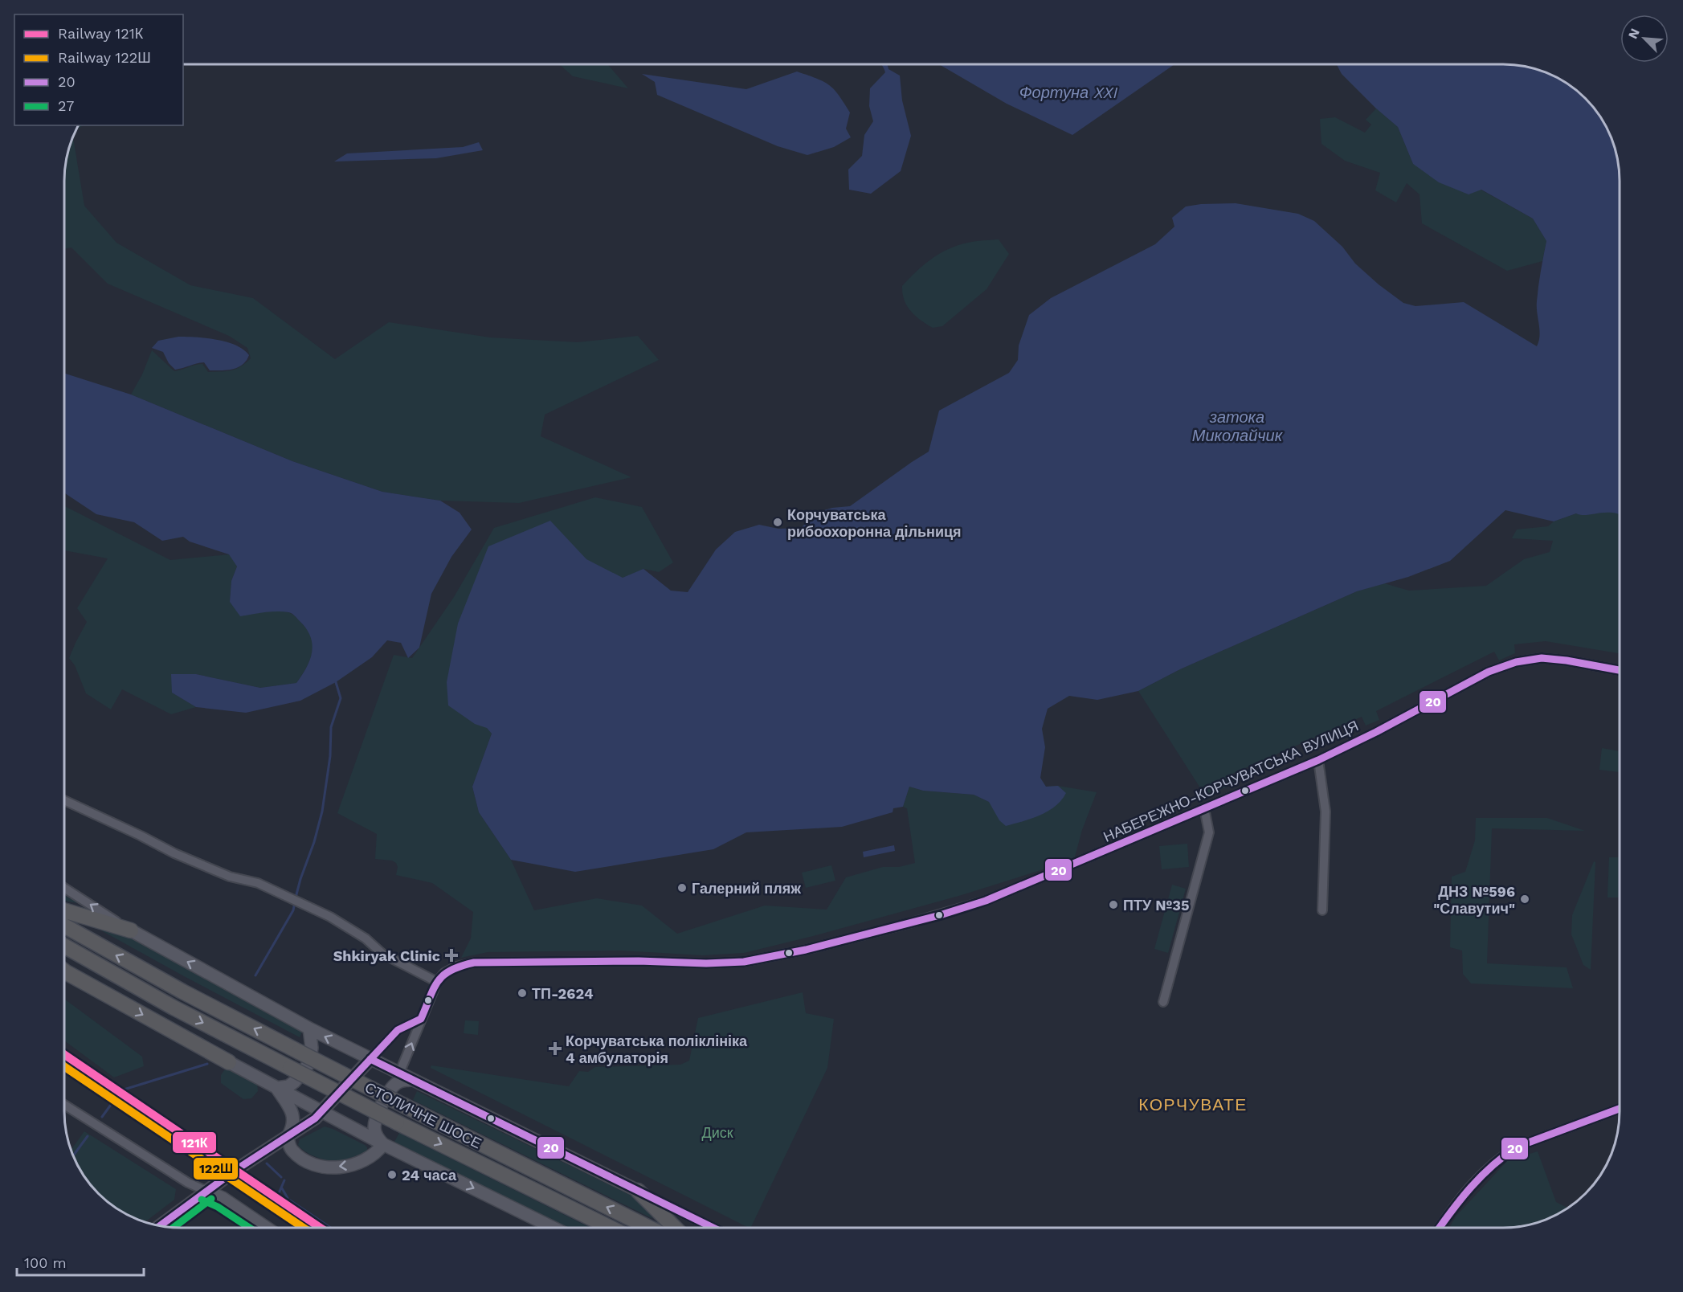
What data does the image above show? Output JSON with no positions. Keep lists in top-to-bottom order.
{
  "streets": {
    "highway": ["СТОЛИЧНЕ ШОСЕ"],
    "street": ["НАБЕРЕЖНО-КОРЧУВАТСЬКА ВУЛИЦЯ"]
  },
  "districts": ["КОРЧУВАТЕ"],
  "water": ["Фортуна XXI", "затока Миколайчик"],
  "parks": ["Диск"],
  "places": {
    "other": [
      "Корчуватська рибоохоронна дільниця",
      "Галерний пляж",
      "ДНЗ №596 \"Славутич\"",
      "ПТУ №35",
      "ТП-2624",
      "24 часа"
    ],
    "health": ["Shkiryak Clinic", "Корчуватська поліклініка 4 амбулаторія"]
  },
  "lines": [
    "transit line 20",
    "rail line 121К",
    "rail line 122Ш",
    "transit line 27"
  ],
  "legend": [
    "Railway 121К",
    "Railway 122Ш",
    "20",
    "27"
  ],
  "scale_bar": "100 m",
  "north": "top left"
}
